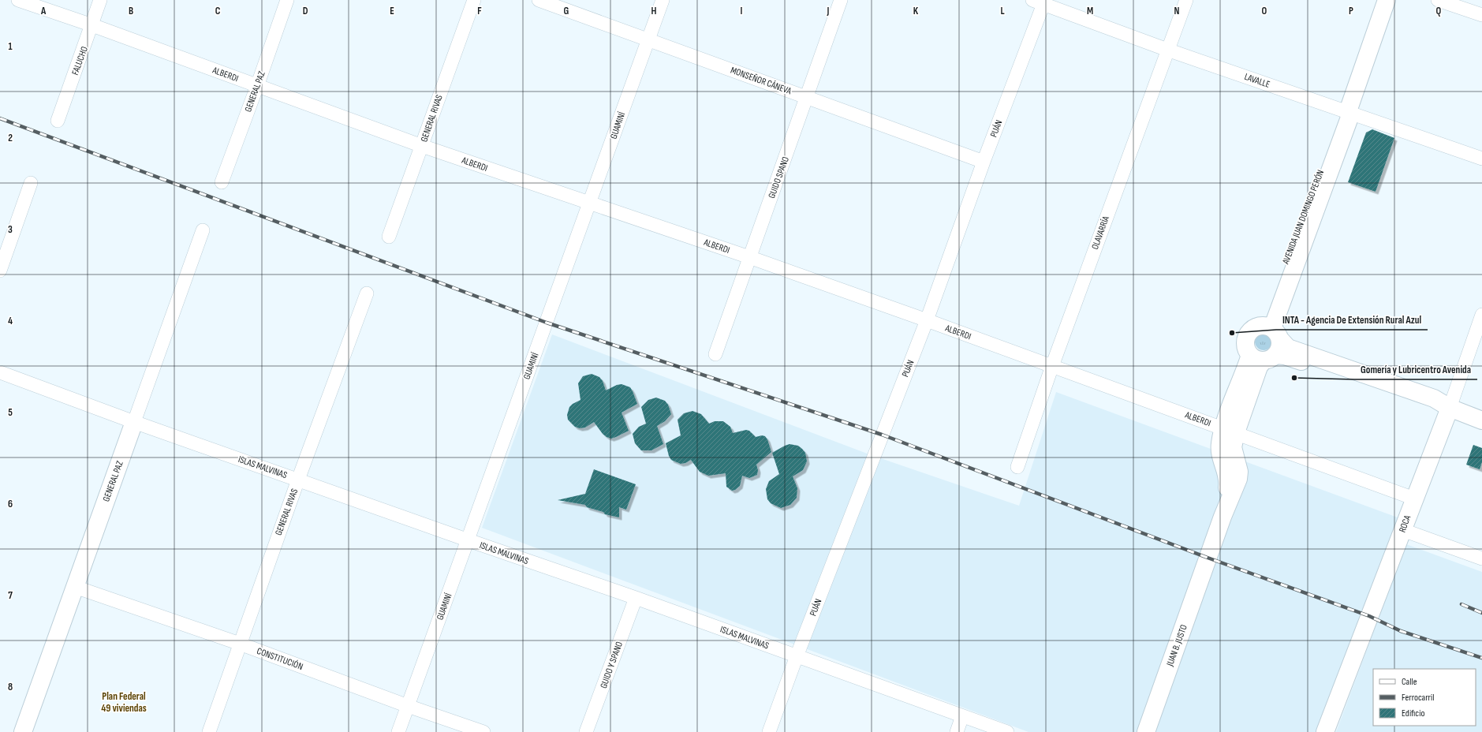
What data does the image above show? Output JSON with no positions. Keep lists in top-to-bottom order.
{
  "streets": {
    "main road": [
      "GENERAL PAZ",
      "AVENIDA JUAN DOMINGO PERÓN",
      "ROCA",
      "JUAN B. JUSTO"
    ],
    "street": [
      "FALUCHO",
      "ALBERDI",
      "MONSEÑOR CÁNEVA",
      "LAVALLE",
      "GENERAL RIVAS",
      "GUAMINÍ",
      "PUÁN",
      "GUIDO SPANO",
      "OLAVARRÍA",
      "ISLAS MALVINAS",
      "CONSTITUCIÓN",
      "GUIDO Y SPANO"
    ]
  },
  "crossings": [
    ["FALUCHO", "ALBERDI"],
    ["ALBERDI", "GENERAL PAZ"],
    ["ALBERDI", "GENERAL RIVAS"],
    ["ALBERDI", "GUAMINÍ"],
    ["ALBERDI", "PUÁN"],
    ["ALBERDI", "GUIDO SPANO"],
    ["ALBERDI", "AVENIDA JUAN DOMINGO PERÓN"],
    ["ALBERDI", "OLAVARRÍA"],
    ["ALBERDI", "ROCA"],
    ["MONSEÑOR CÁNEVA", "GUAMINÍ"],
    ["MONSEÑOR CÁNEVA", "PUÁN"],
    ["MONSEÑOR CÁNEVA", "GUIDO SPANO"],
    ["LAVALLE", "PUÁN"],
    ["LAVALLE", "AVENIDA JUAN DOMINGO PERÓN"],
    ["LAVALLE", "OLAVARRÍA"],
    ["GENERAL PAZ", "ISLAS MALVINAS"],
    ["GENERAL PAZ", "CONSTITUCIÓN"],
    ["GENERAL RIVAS", "ISLAS MALVINAS"],
    ["GENERAL RIVAS", "CONSTITUCIÓN"],
    ["GUAMINÍ", "ISLAS MALVINAS"],
    ["GUAMINÍ", "CONSTITUCIÓN"],
    ["PUÁN", "ISLAS MALVINAS"],
    ["AVENIDA JUAN DOMINGO PERÓN", "JUAN B. JUSTO"],
    ["ISLAS MALVINAS", "GUIDO Y SPANO"]
  ],
  "districts": ["Plan Federal 49 viviendas"],
  "places": ["INTA - Agencia De Extensión Rural Azul", "Gomería y Lubricentro Avenida"],
  "legend": ["Calle", "Ferrocarril", "Edificio"],
  "grid": {
    "columns": [
      "A",
      "B",
      "C",
      "D",
      "E",
      "F",
      "G",
      "H",
      "I",
      "J",
      "K",
      "L",
      "M",
      "N",
      "O",
      "P",
      "Q"
    ],
    "rows": [
      "1",
      "2",
      "3",
      "4",
      "5",
      "6",
      "7",
      "8"
    ]
  }
}
